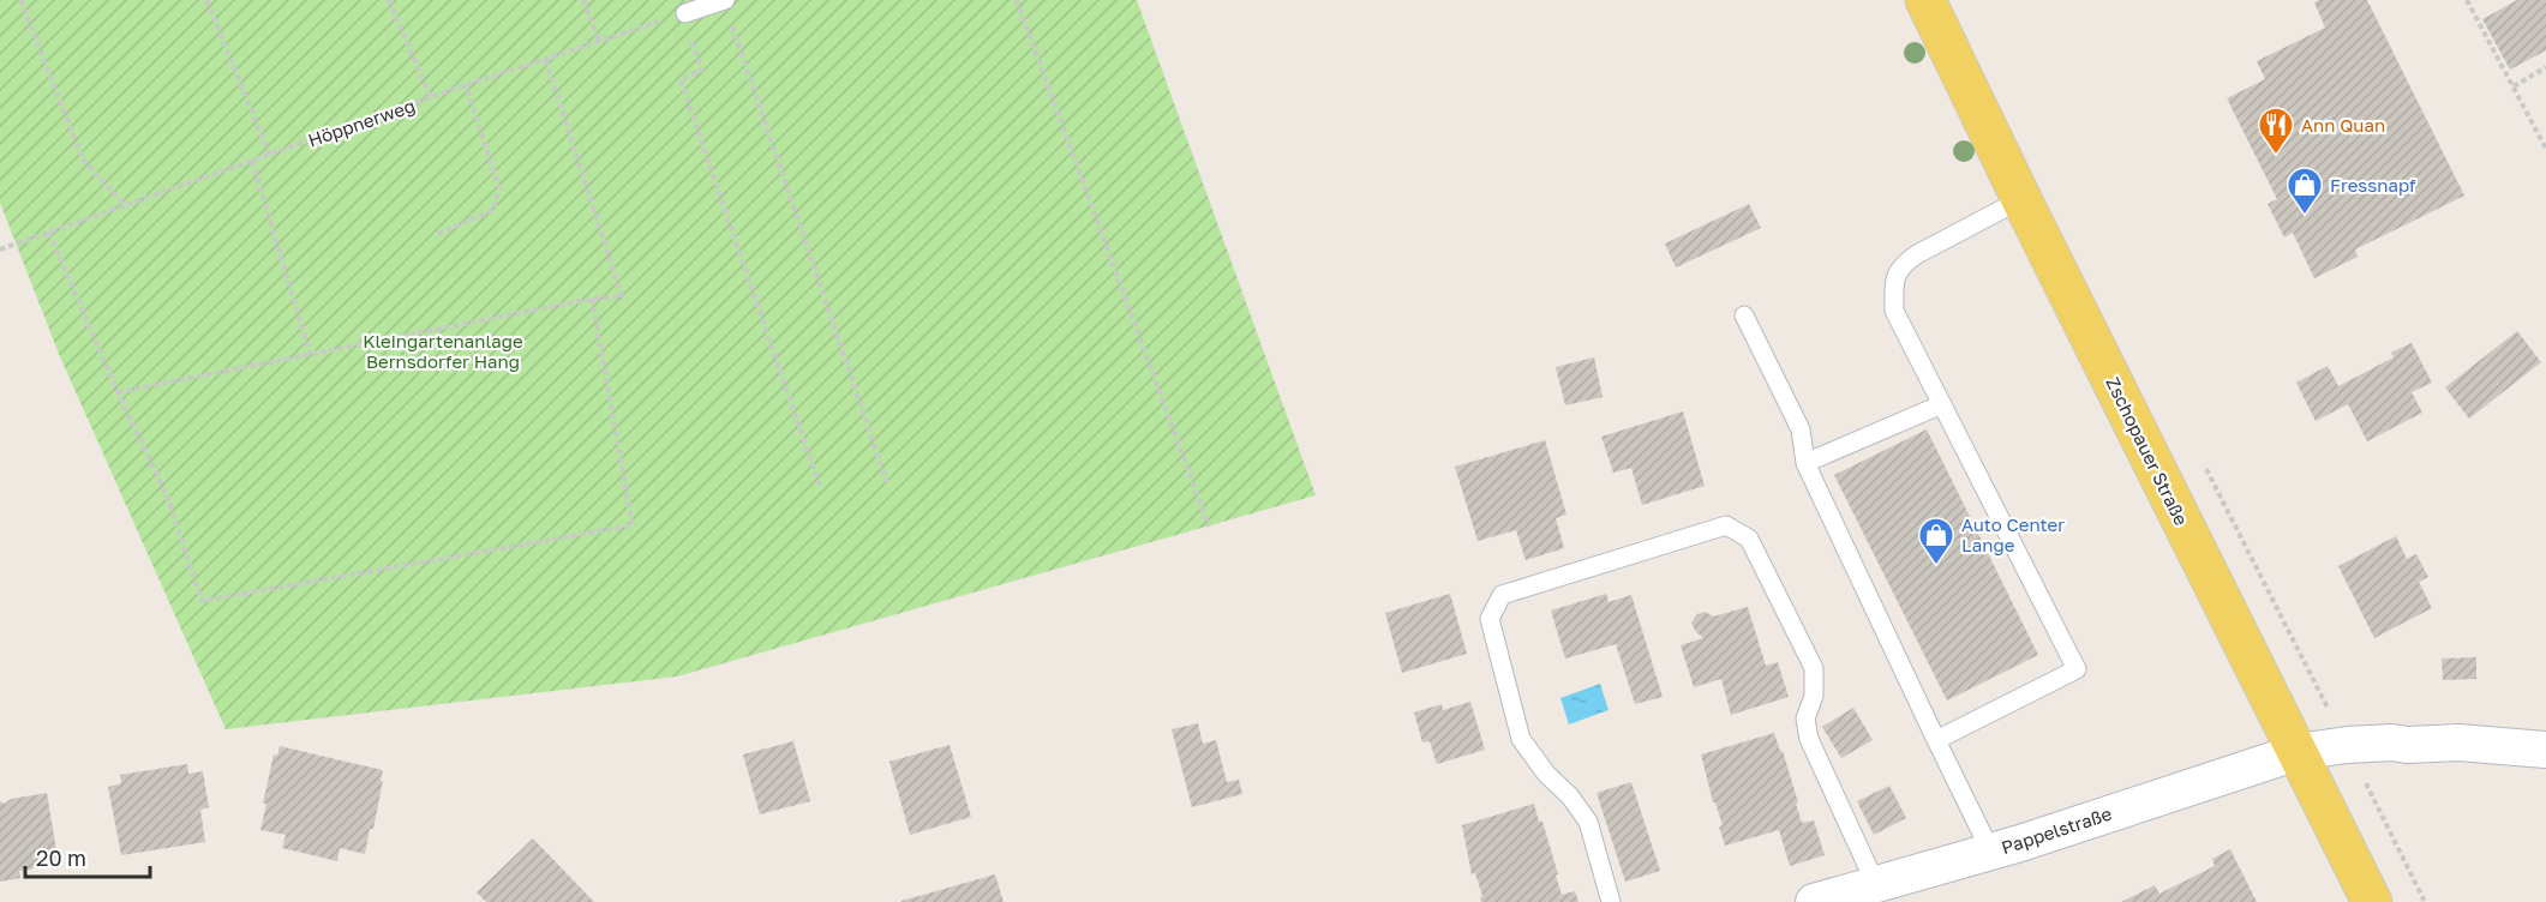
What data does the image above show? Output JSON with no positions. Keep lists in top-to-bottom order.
{
  "streets": {
    "main road": ["Zschopauer Straße"],
    "street": ["Pappelstraße"],
    "path": ["Höppnerweg"]
  },
  "crossings": [
    ["Zschopauer Straße", "Pappelstraße"]
  ],
  "parks": ["Kleingartenanlage Bernsdorfer Hang"],
  "places": {
    "restaurant": ["Ann Quan"],
    "shop": ["Fressnapf", "Auto Center Lange"]
  },
  "scale_bar": "20 m"
}
